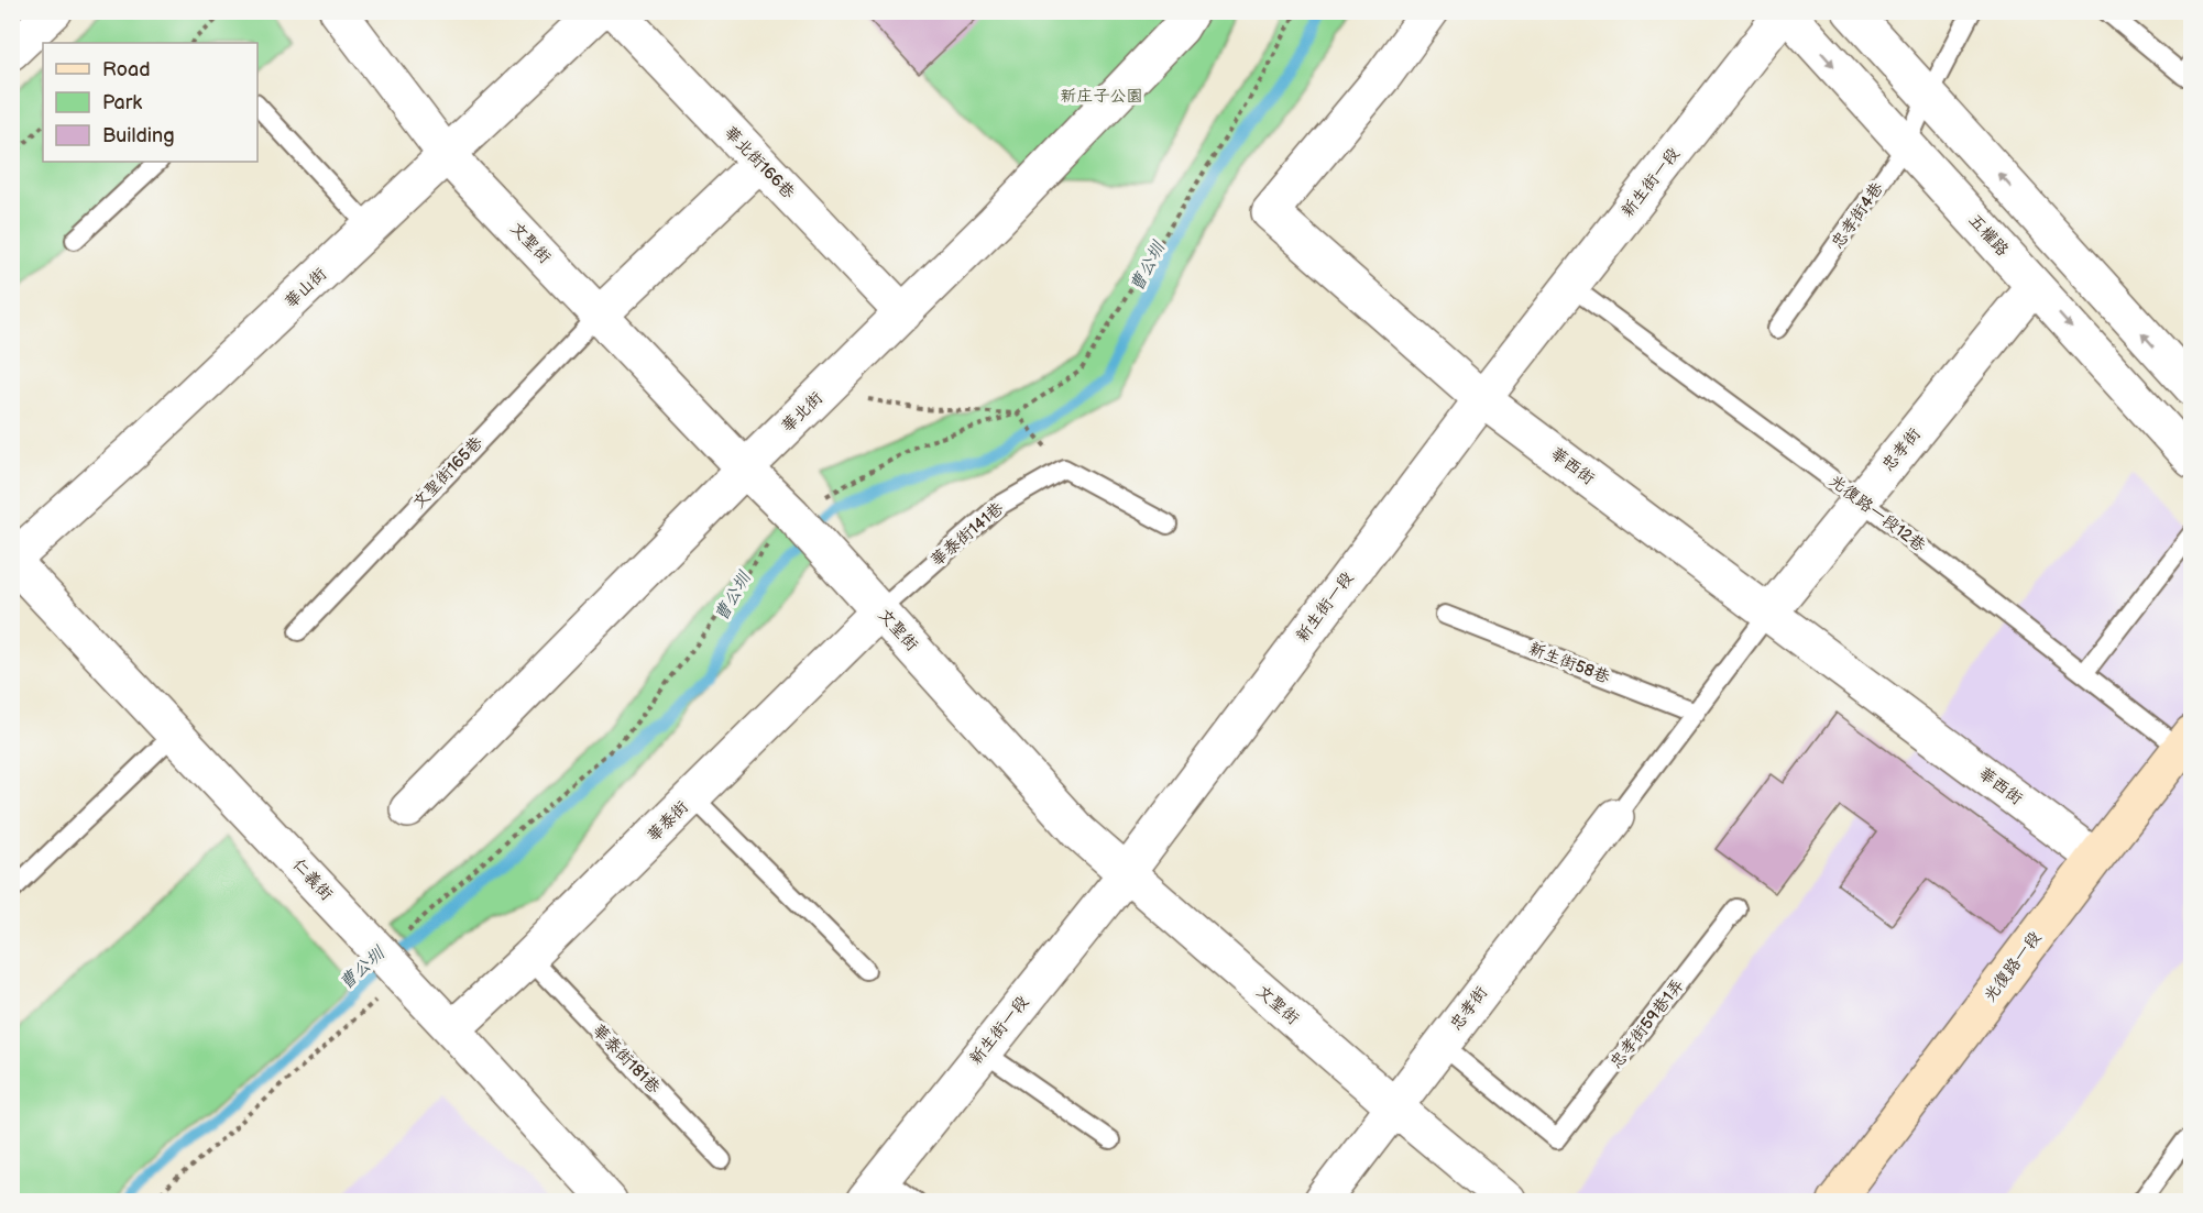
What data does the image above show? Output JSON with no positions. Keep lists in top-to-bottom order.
{
  "streets": {
    "street": [
      "華北街166巷",
      "新生街一段",
      "五權路",
      "文聖街",
      "華山街",
      "華北街",
      "忠孝街",
      "華西街",
      "華泰街",
      "仁義街",
      "光復路一段"
    ],
    "lane": [
      "忠孝街4巷",
      "文聖街165巷",
      "光復路一段12巷",
      "華泰街141巷",
      "新生街58巷",
      "忠孝街59巷1弄",
      "華泰街181巷"
    ]
  },
  "crossings": [
    ["華北街166巷", "華北街"],
    ["新生街一段", "五權路"],
    ["新生街一段", "文聖街"],
    ["新生街一段", "華西街"],
    ["新生街一段", "光復路一段12巷"],
    ["忠孝街4巷", "五權路"],
    ["五權路", "忠孝街"],
    ["文聖街", "華山街"],
    ["文聖街", "華北街"],
    ["文聖街", "忠孝街"],
    ["文聖街", "文聖街165巷"],
    ["文聖街", "華泰街141巷"],
    ["文聖街", "華泰街"],
    ["華山街", "仁義街"],
    ["忠孝街", "華西街"],
    ["忠孝街", "光復路一段12巷"],
    ["忠孝街", "忠孝街59巷1弄"],
    ["華西街", "光復路一段"],
    ["光復路一段12巷", "光復路一段"],
    ["華泰街141巷", "華泰街"],
    ["華泰街", "仁義街"],
    ["華泰街", "華泰街181巷"]
  ],
  "water": ["曹公圳"],
  "parks": ["新庄子公園"],
  "legend": ["Road", "Park", "Building"]
}
